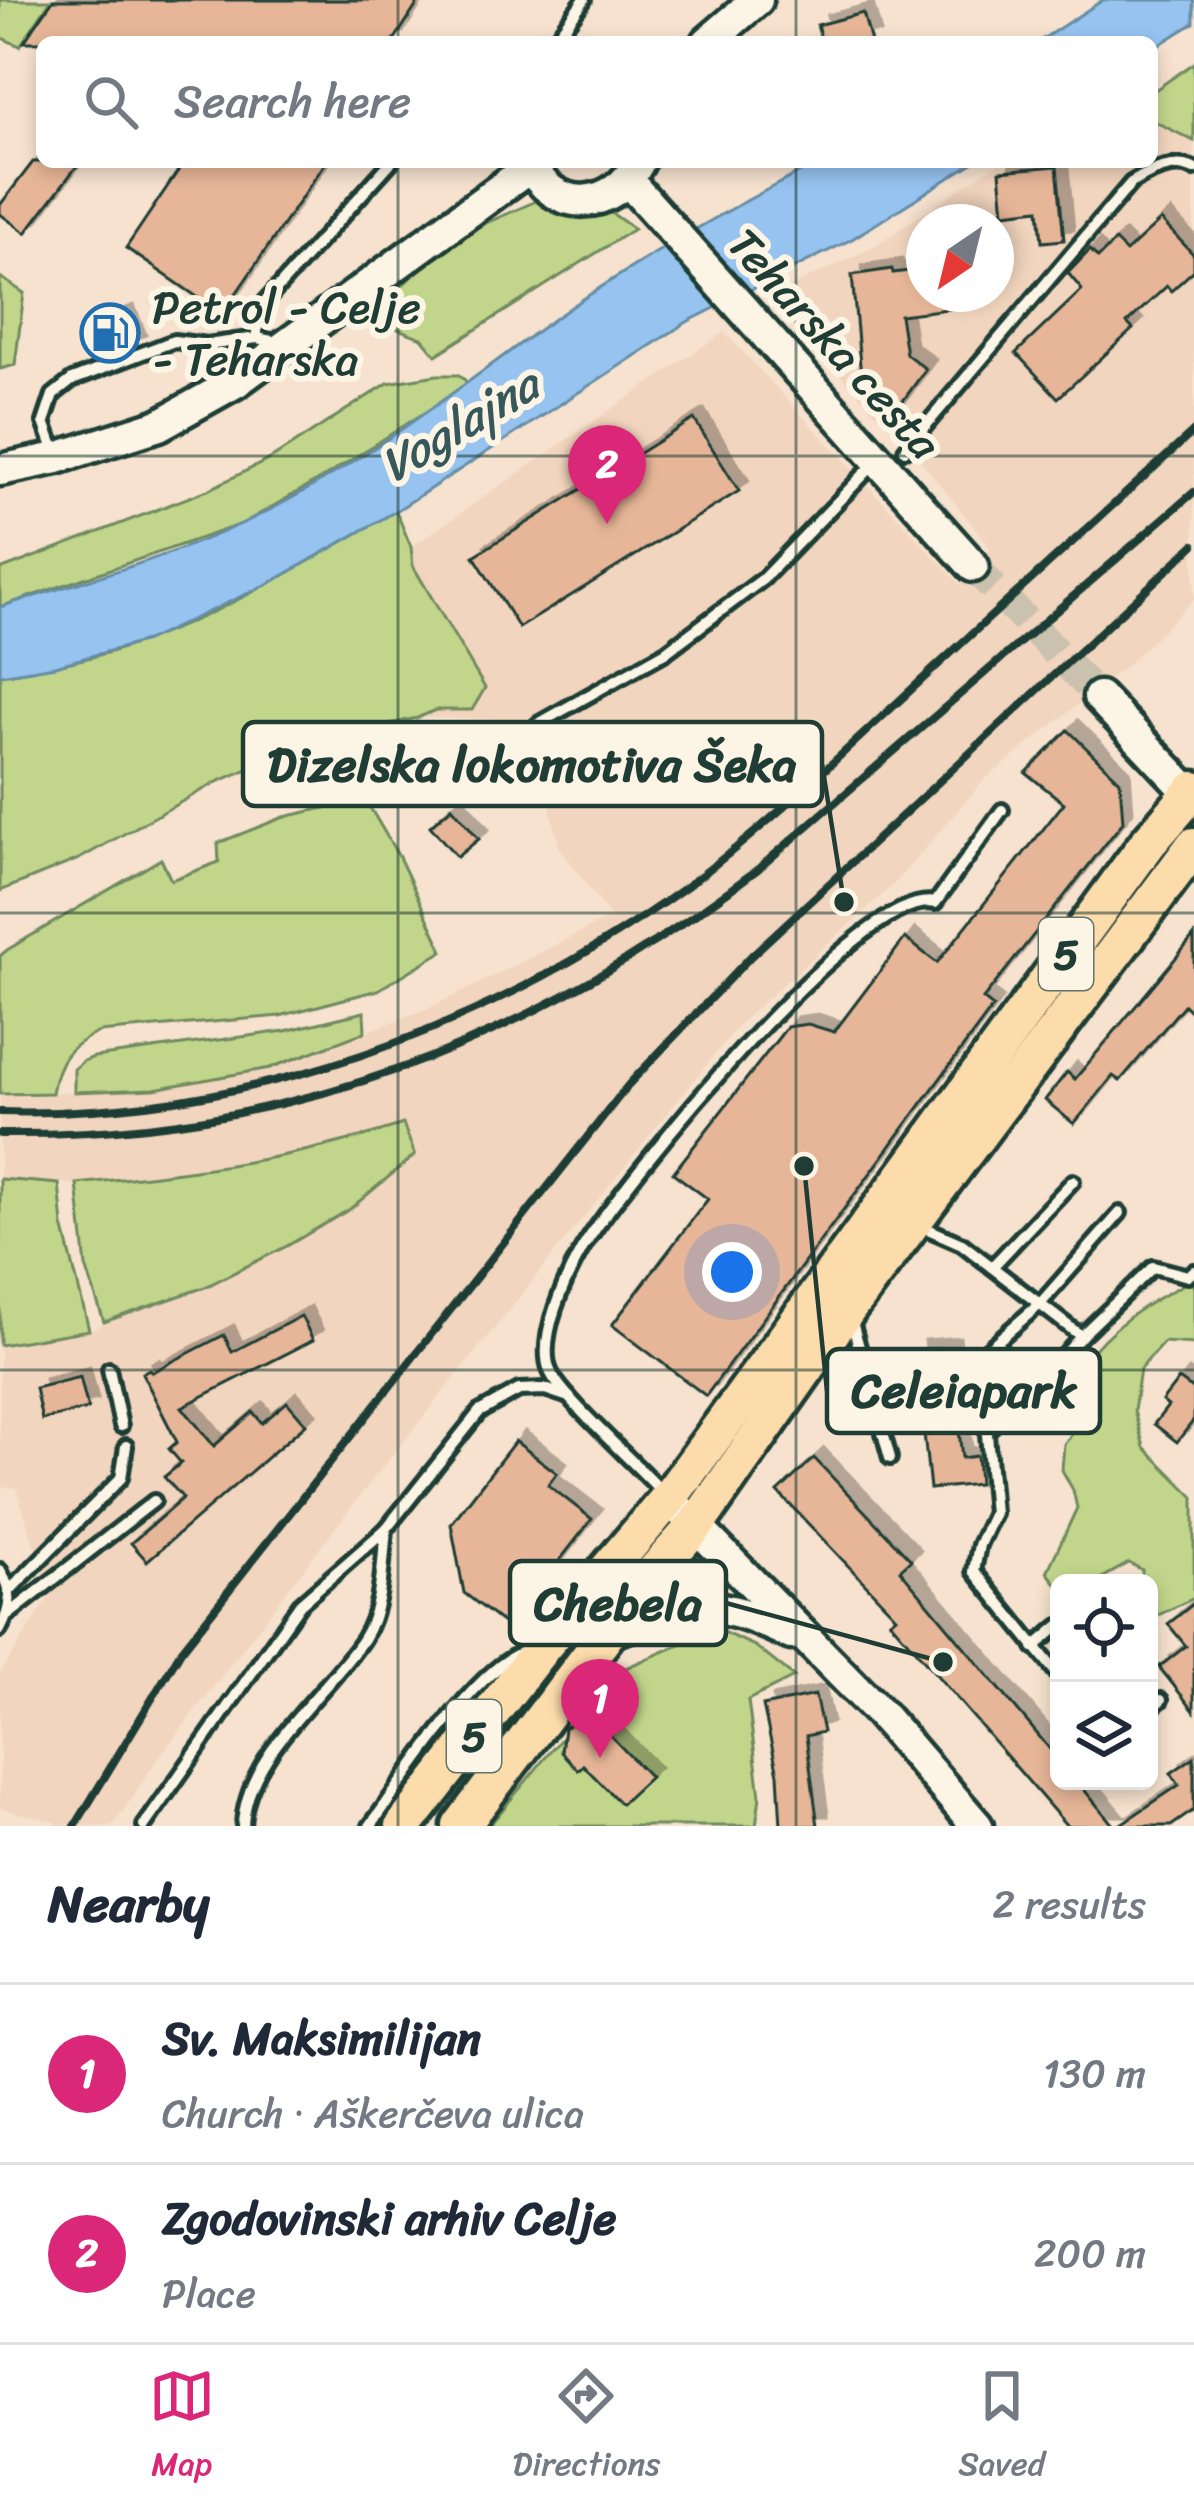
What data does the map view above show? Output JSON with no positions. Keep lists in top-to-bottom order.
{
  "streets": {
    "main road": ["5"],
    "street": ["Teharska cesta"]
  },
  "water": ["Voglajna"],
  "places": {
    "fuel station": ["Petrol - Celje - Teharska"],
    "other": ["Dizelska lokomotiva Šeka", "Celeiapark", "Chebela"]
  },
  "north": "bottom left",
  "page": {
    "search": "Search here",
    "pins": ["2", "1"],
    "heading": ["Nearby", "2 results"],
    "list": [
      {
        "mark": "1",
        "name": "Sv. Maksimilijan",
        "note": "Church · Aškerčeva ulica",
        "value": "130 m"
      },
      {
        "mark": "2",
        "name": "Zgodovinski arhiv Celje",
        "note": "Place",
        "value": "200 m"
      }
    ],
    "nav": ["Map", "Directions", "Saved"]
  }
}
